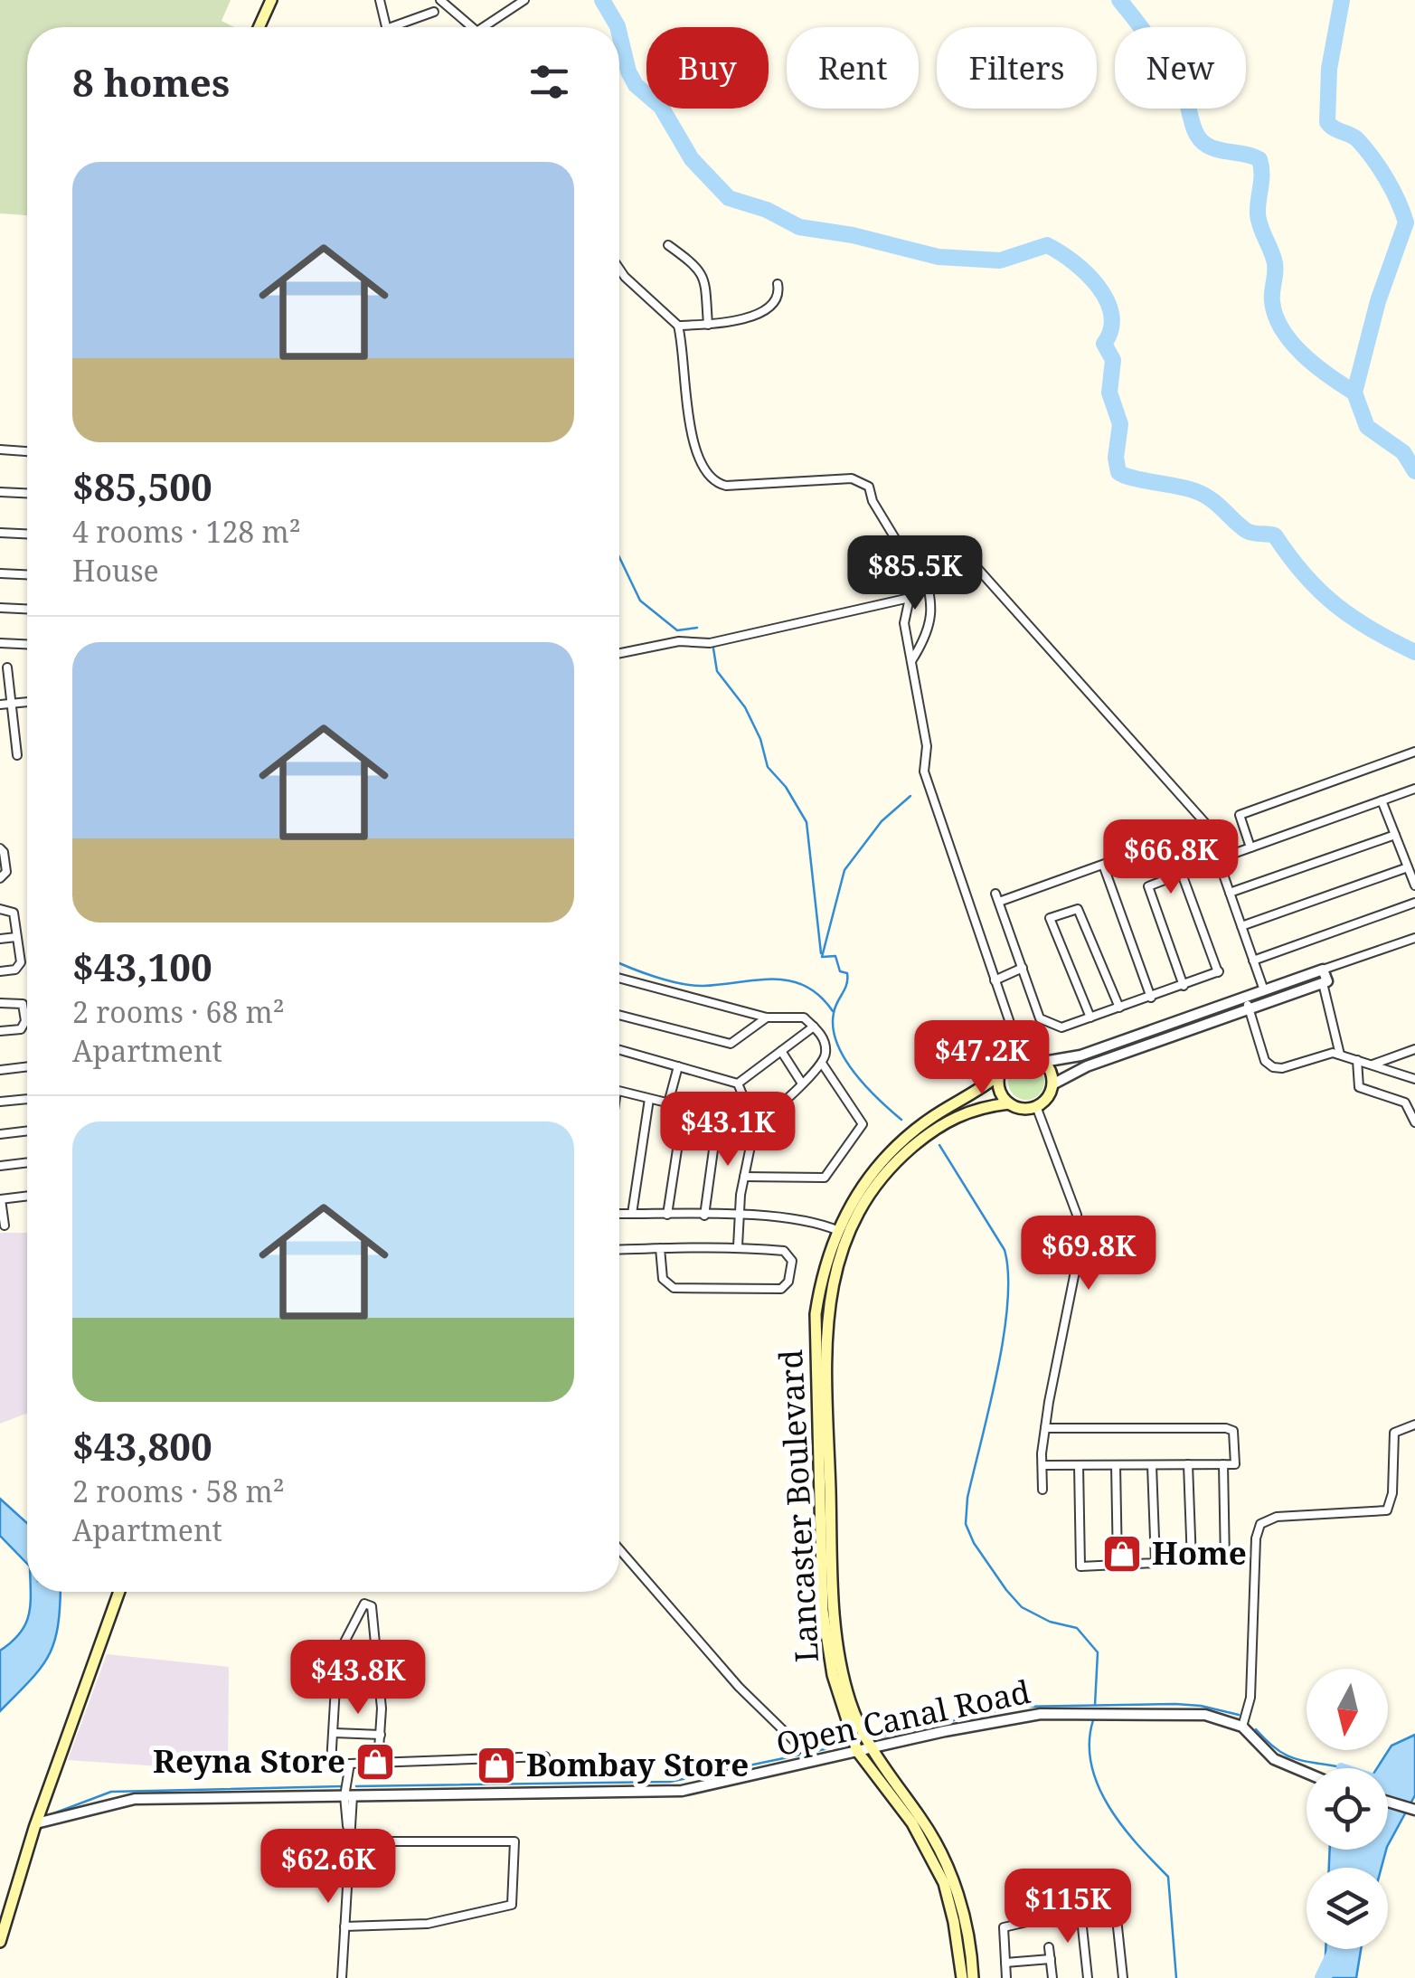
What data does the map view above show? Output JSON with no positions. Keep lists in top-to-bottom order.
{
  "streets": {
    "main road": ["Lancaster Boulevard"],
    "street": ["Open Canal Road"]
  },
  "crossings": [
    ["Lancaster Boulevard", "Open Canal Road"]
  ],
  "places": {
    "shop": ["Home", "Reyna Store", "Bombay Store"]
  },
  "north": "bottom",
  "page": {
    "chip": [
      "Buy",
      "Rent",
      "Filters",
      "New"
    ],
    "heading": "8 homes",
    "list": [
      {
        "name": "$85,500",
        "note": "4 rooms · 128 m² · House"
      },
      {
        "name": "$43,100",
        "note": "2 rooms · 68 m² · Apartment"
      },
      {
        "name": "$43,800",
        "note": "2 rooms · 58 m² · Apartment"
      }
    ],
    "price": [
      "$85.5K",
      "$66.8K",
      "$47.2K",
      "$43.1K",
      "$69.8K",
      "$43.8K",
      "$62.6K",
      "$115K"
    ]
  }
}
